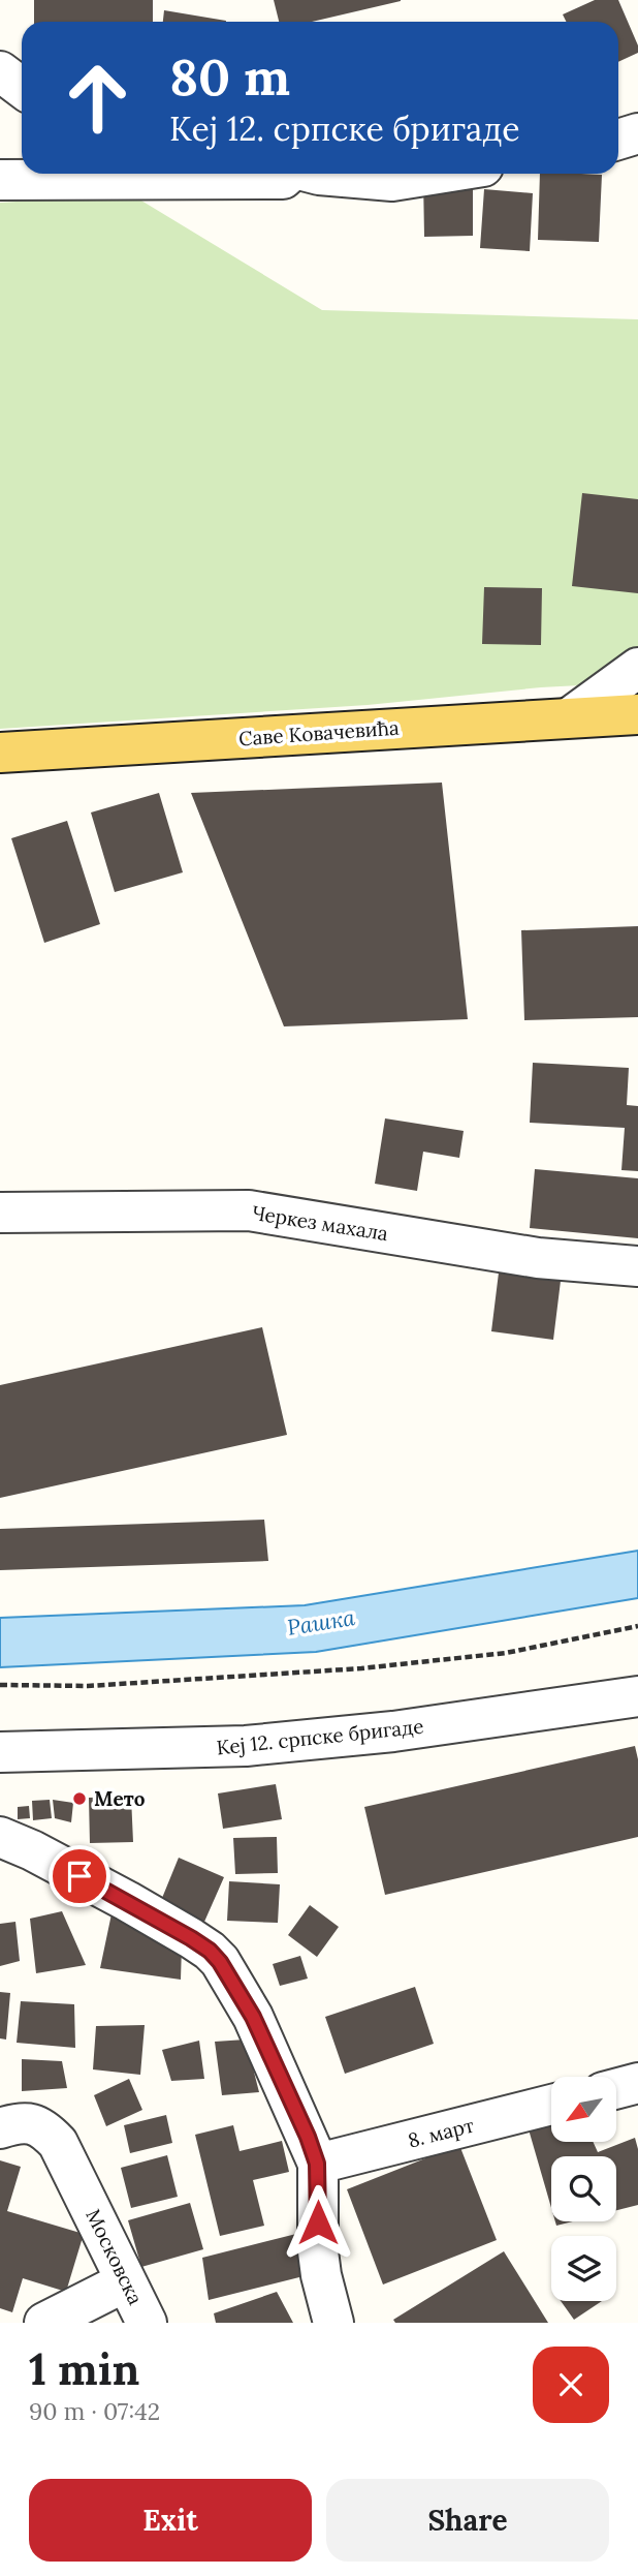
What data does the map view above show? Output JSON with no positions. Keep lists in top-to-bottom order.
{
  "streets": {
    "main road": ["Саве Ковачевића"],
    "street": [
      "Черкез махала",
      "Кеј 12. српске бригаде",
      "8. март",
      "Московска"
    ]
  },
  "water": ["Рашка"],
  "places": ["Мето"],
  "north": "bottom left",
  "page": {
    "turn": ["80 m", "Кеј 12. српске бригаде"],
    "heading": ["1 min", "90 m · 07:42"],
    "buttons": ["Exit", "Share"]
  }
}
